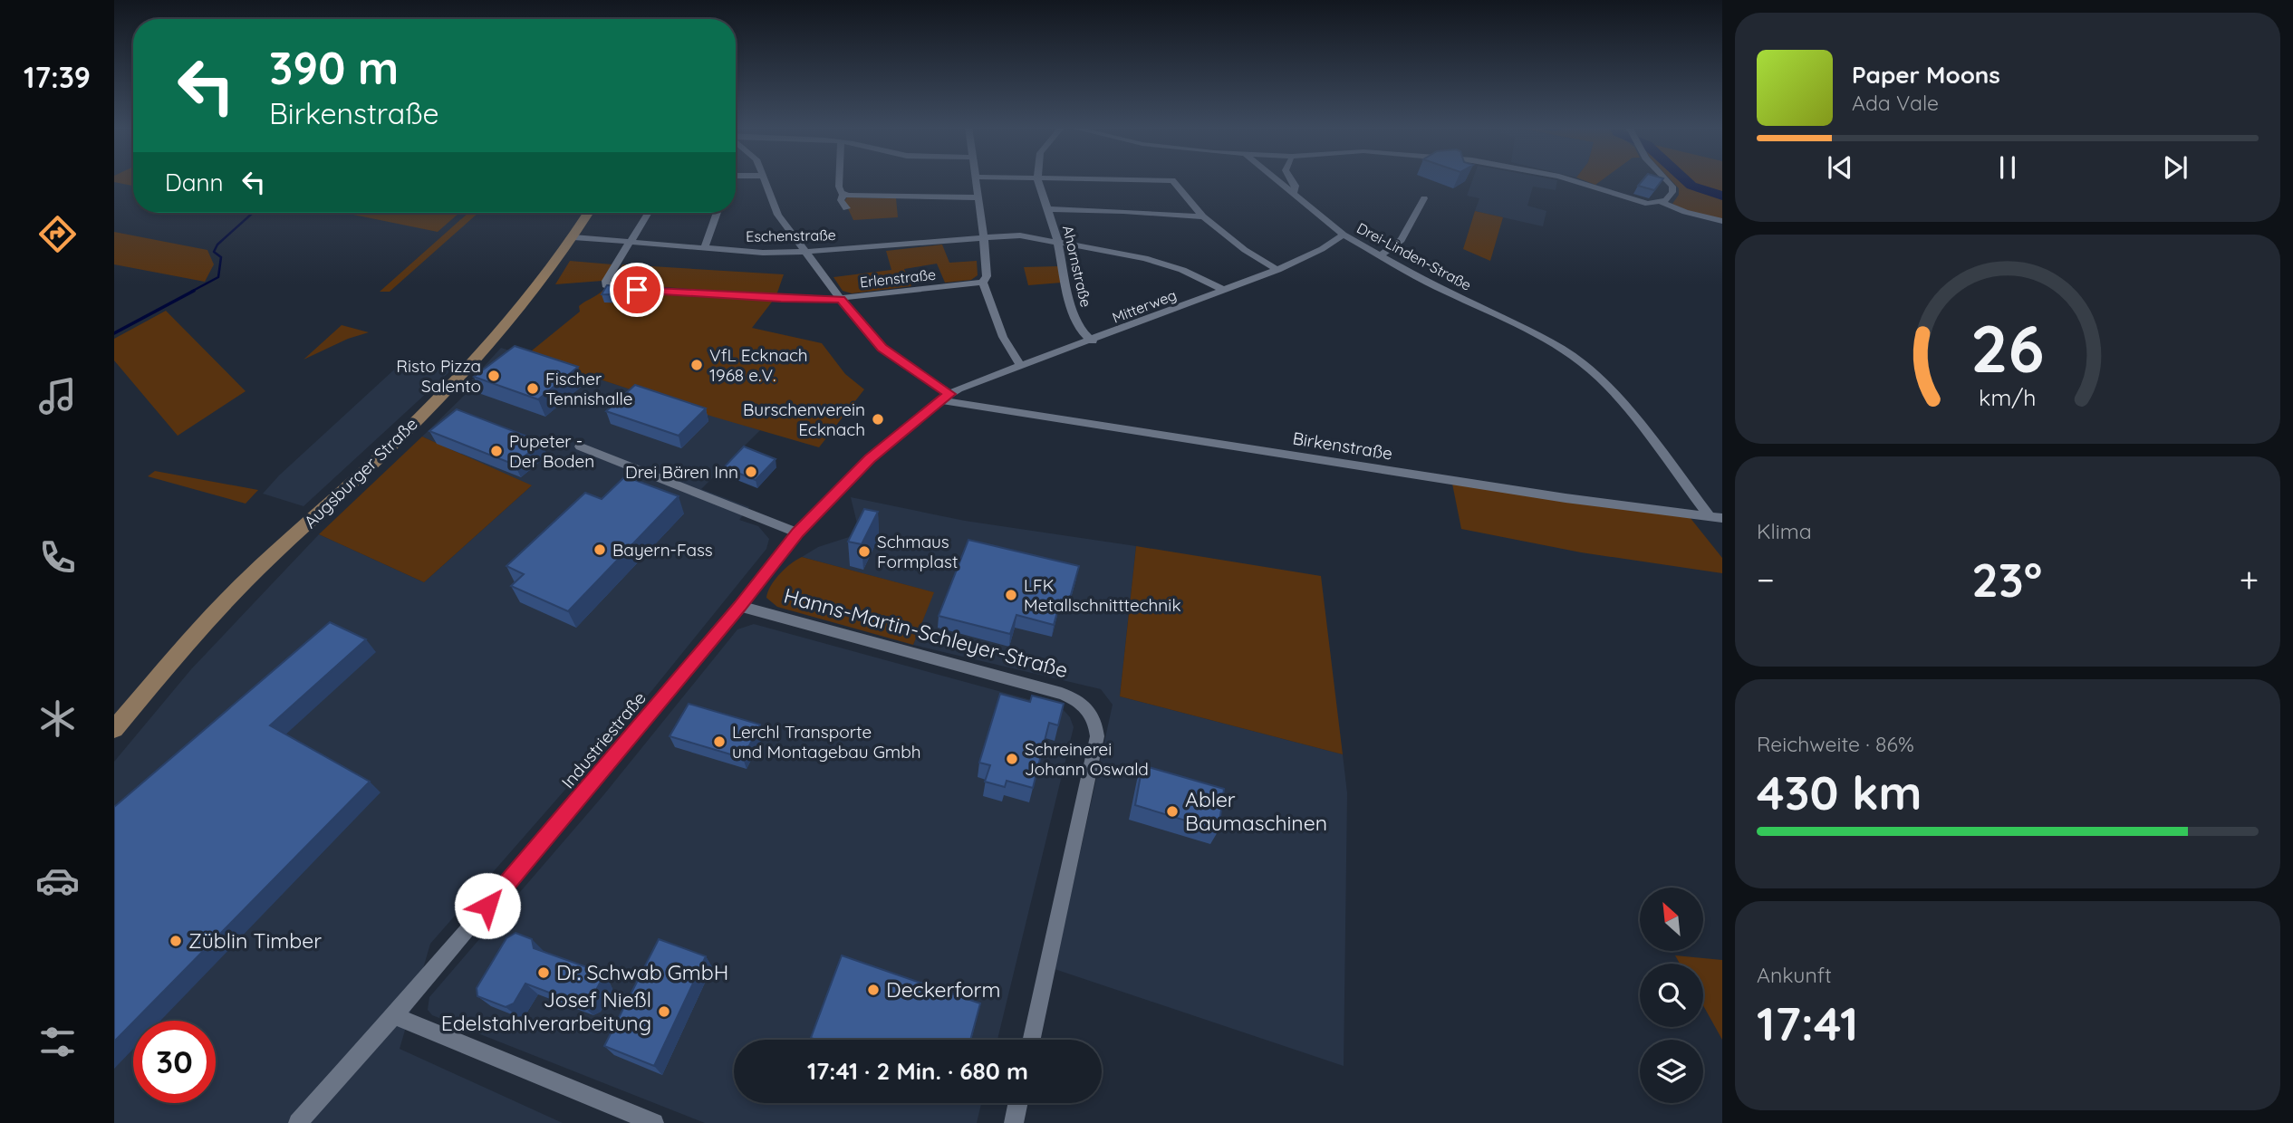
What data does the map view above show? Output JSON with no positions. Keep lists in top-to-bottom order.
{
  "streets": {
    "main road": ["Augsburger Straße"],
    "street": [
      "Eschenstraße",
      "Drei-Linden-Straße",
      "Ahornstraße",
      "Erlenstraße",
      "Mitterweg",
      "Birkenstraße",
      "Hanns-Martin-Schleyer-Straße",
      "Industriestraße"
    ]
  },
  "crossings": [
    ["Eschenstraße", "Ahornstraße"],
    ["Eschenstraße", "Erlenstraße"],
    ["Eschenstraße", "Mitterweg"],
    ["Eschenstraße", "Birkenstraße"],
    ["Eschenstraße", "Augsburger Straße"],
    ["Drei-Linden-Straße", "Mitterweg"],
    ["Drei-Linden-Straße", "Birkenstraße"],
    ["Ahornstraße", "Mitterweg"],
    ["Erlenstraße", "Birkenstraße"],
    ["Mitterweg", "Birkenstraße"],
    ["Mitterweg", "Industriestraße"],
    ["Birkenstraße", "Industriestraße"],
    ["Hanns-Martin-Schleyer-Straße", "Industriestraße"]
  ],
  "places": [
    "VfL Ecknach 1968 e.V.",
    "Risto Pizza Salento",
    "Fischer Tennishalle",
    "Burschenverein Ecknach",
    "Pupeter - Der Boden",
    "Drei Bären Inn",
    "Bayern-Fass",
    "Schmaus Formplast",
    "LFK Metallschnitttechnik",
    "Lerchl Transporte und Montagebau Gmbh",
    "Schreinerei Johann Oswald",
    "Abler Baumaschinen",
    "Züblin Timber",
    "Dr. Schwab GmbH",
    "Deckerform",
    "Josef Nießl Edelstahlverarbeitung"
  ],
  "north": "top left",
  "page": {
    "tabs": "17:39",
    "turn": ["390 m", "Birkenstraße"],
    "song": ["Paper Moons", "Ada Vale"],
    "then": "Dann",
    "tile": [
      "Klima",
      ["Reichweite · 86%", "430 km"],
      ["Ankunft", "17:41"]
    ],
    "heat": ["−", "23°", "+"],
    "limit": "30",
    "trip": "17:41 · 2 Min. · 680 m",
    "gauge": ["26", "km/h"]
  }
}
